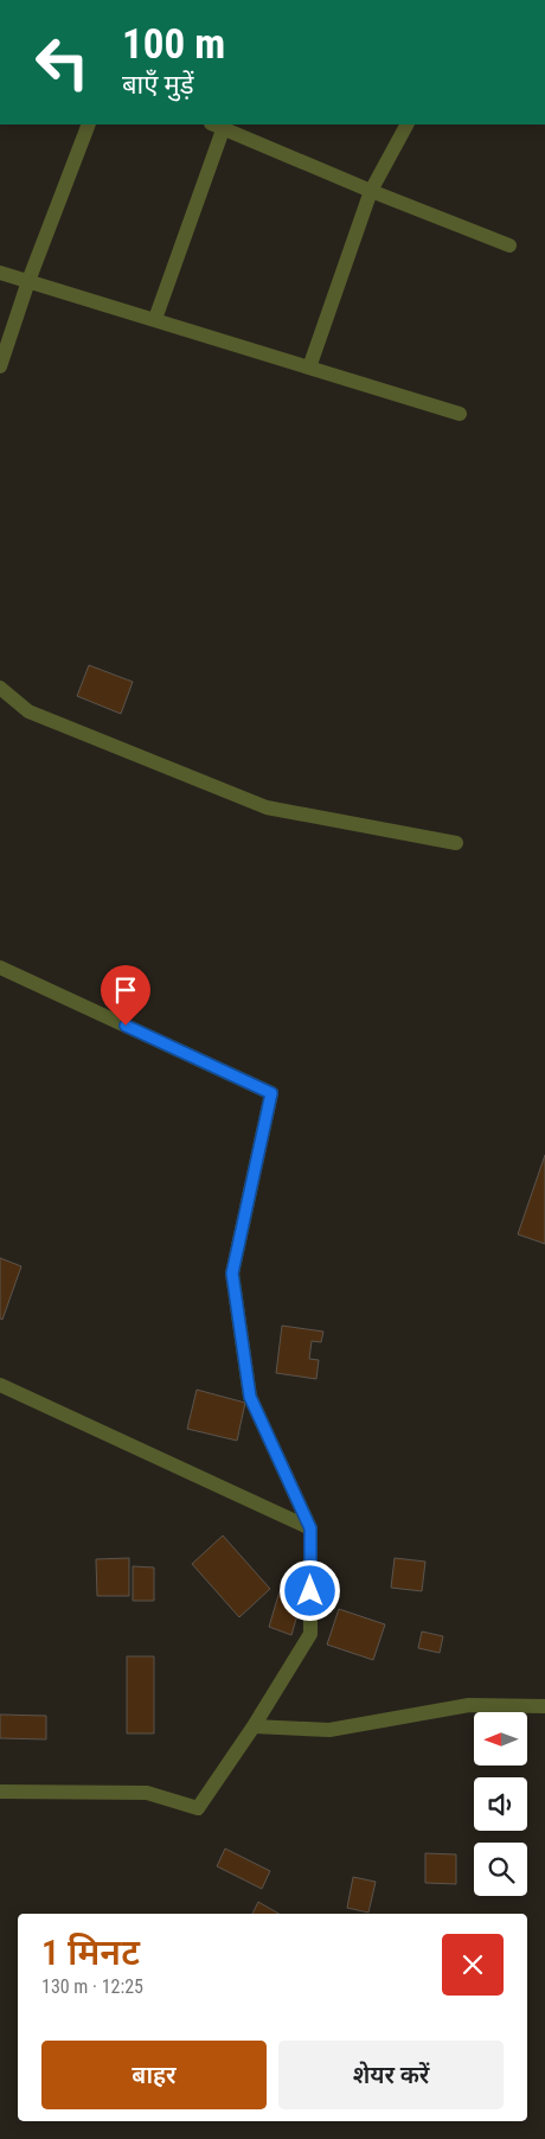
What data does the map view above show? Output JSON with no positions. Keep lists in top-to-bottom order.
{
  "north": "left",
  "page": {
    "turn": ["100 m", "बाएँ मुड़ें"],
    "heading": ["1 मिनट", "130 m · 12:25"],
    "buttons": ["बाहर", "शेयर करें"]
  }
}
